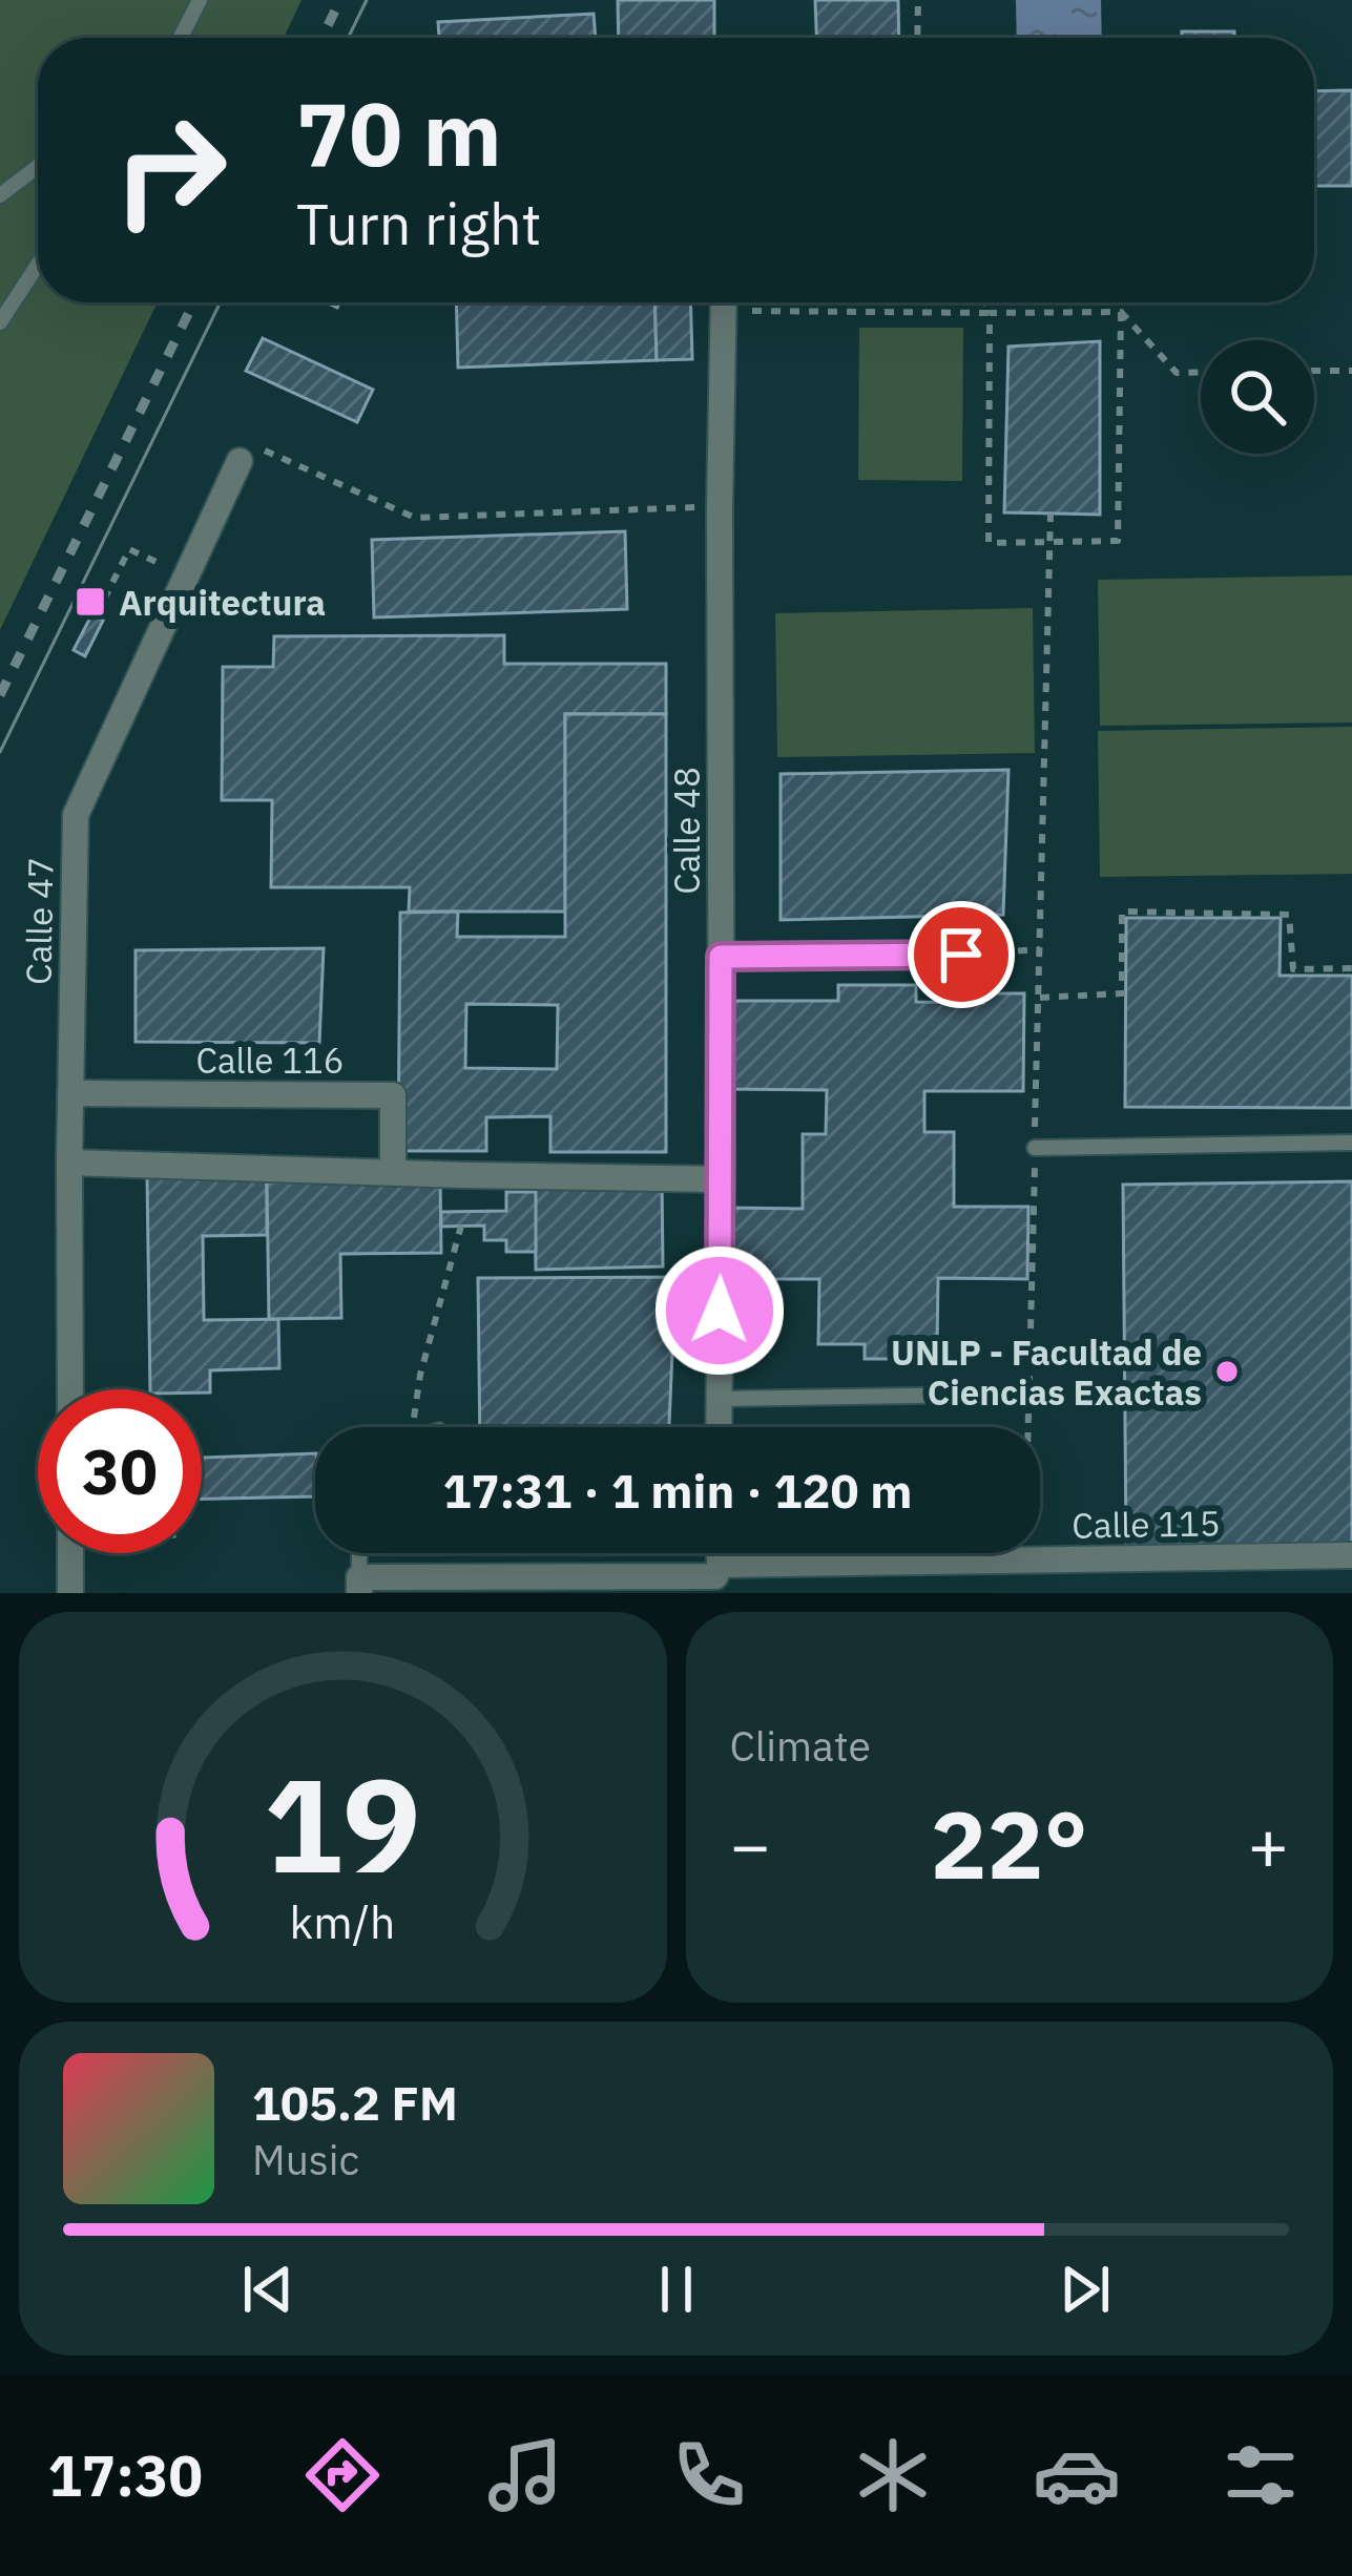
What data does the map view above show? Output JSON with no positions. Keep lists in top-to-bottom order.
{
  "streets": {
    "street": [
      "Calle 48",
      "Calle 47",
      "Calle 116",
      "Calle 115"
    ]
  },
  "crossings": [
    ["Calle 47", "Calle 116"]
  ],
  "places": {
    "transit": ["Arquitectura"],
    "other": ["UNLP - Facultad de Ciencias Exactas"]
  },
  "page": {
    "turn": ["70 m", "Turn right"],
    "limit": "30",
    "trip": "17:31 · 1 min · 120 m",
    "tile": "Climate",
    "heat": ["−", "22°", "+"],
    "song": ["105.2 FM", "Music"],
    "tabs": "17:30",
    "gauge": ["19", "km/h"]
  }
}
